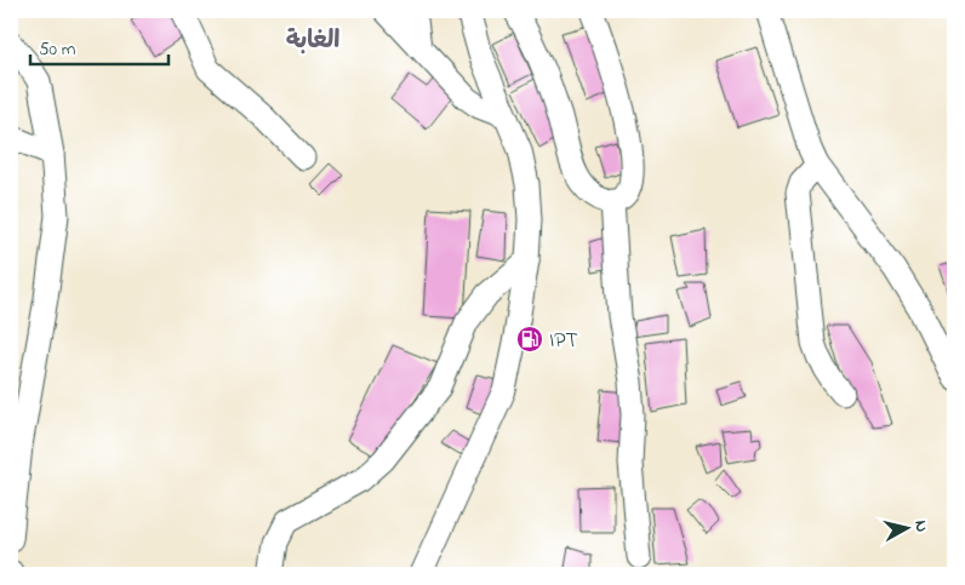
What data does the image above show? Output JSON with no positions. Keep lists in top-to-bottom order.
{
  "districts": ["الغابة"],
  "places": {
    "fuel station": ["IPT"]
  },
  "scale_bar": "50 m",
  "north": "right"
}
